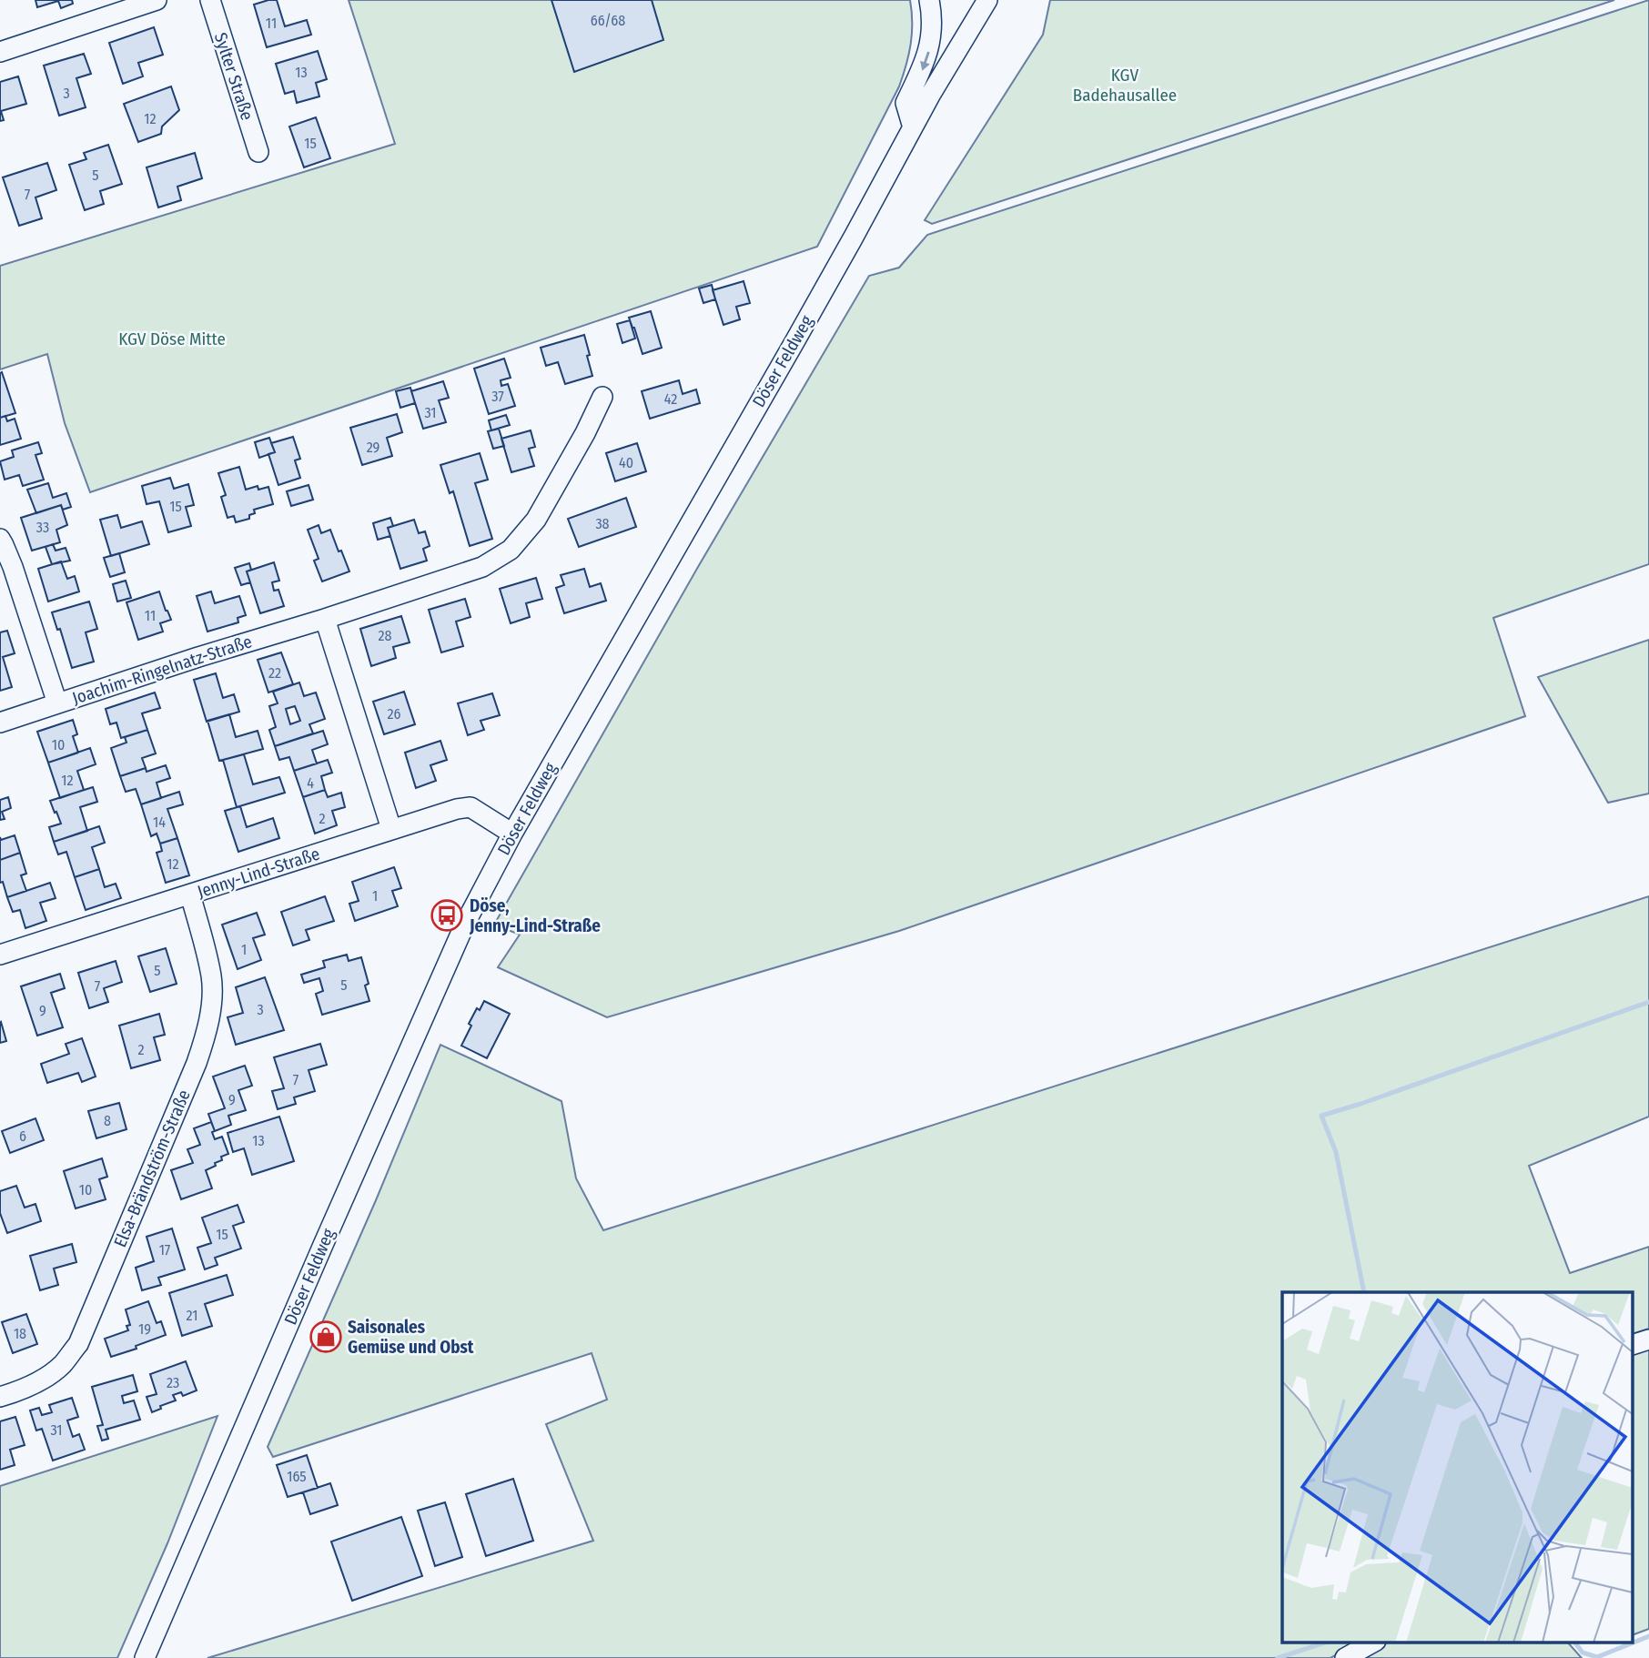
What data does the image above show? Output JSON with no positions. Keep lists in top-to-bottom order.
{
  "streets": {
    "street": [
      "Sylter Straße",
      "Döser Feldweg",
      "Joachim-Ringelnatz-Straße",
      "Jenny-Lind-Straße",
      "Elsa-Brändström-Straße"
    ]
  },
  "crossings": [
    ["Döser Feldweg", "Jenny-Lind-Straße"],
    ["Jenny-Lind-Straße", "Elsa-Brändström-Straße"]
  ],
  "parks": ["KGV Badehausallee", "KGV Döse Mitte"],
  "places": {
    "bus stop": ["Döse, Jenny-Lind-Straße"],
    "shop": ["Saisonales Gemüse und Obst"]
  },
  "house_numbers": [
    "66/68",
    "11",
    "13",
    "3",
    "12",
    "15",
    "5",
    "7",
    "37",
    "42",
    "31",
    "29",
    "40",
    "15",
    "38",
    "33",
    "11",
    "28",
    "22",
    "26",
    "10",
    "12",
    "4",
    "2",
    "14",
    "12",
    "1",
    "1",
    "5",
    "5",
    "7",
    "3",
    "9",
    "2",
    "7",
    "9",
    "8",
    "6",
    "13",
    "10",
    "15",
    "17",
    "21",
    "19",
    "18",
    "23",
    "31",
    "165"
  ]
}
